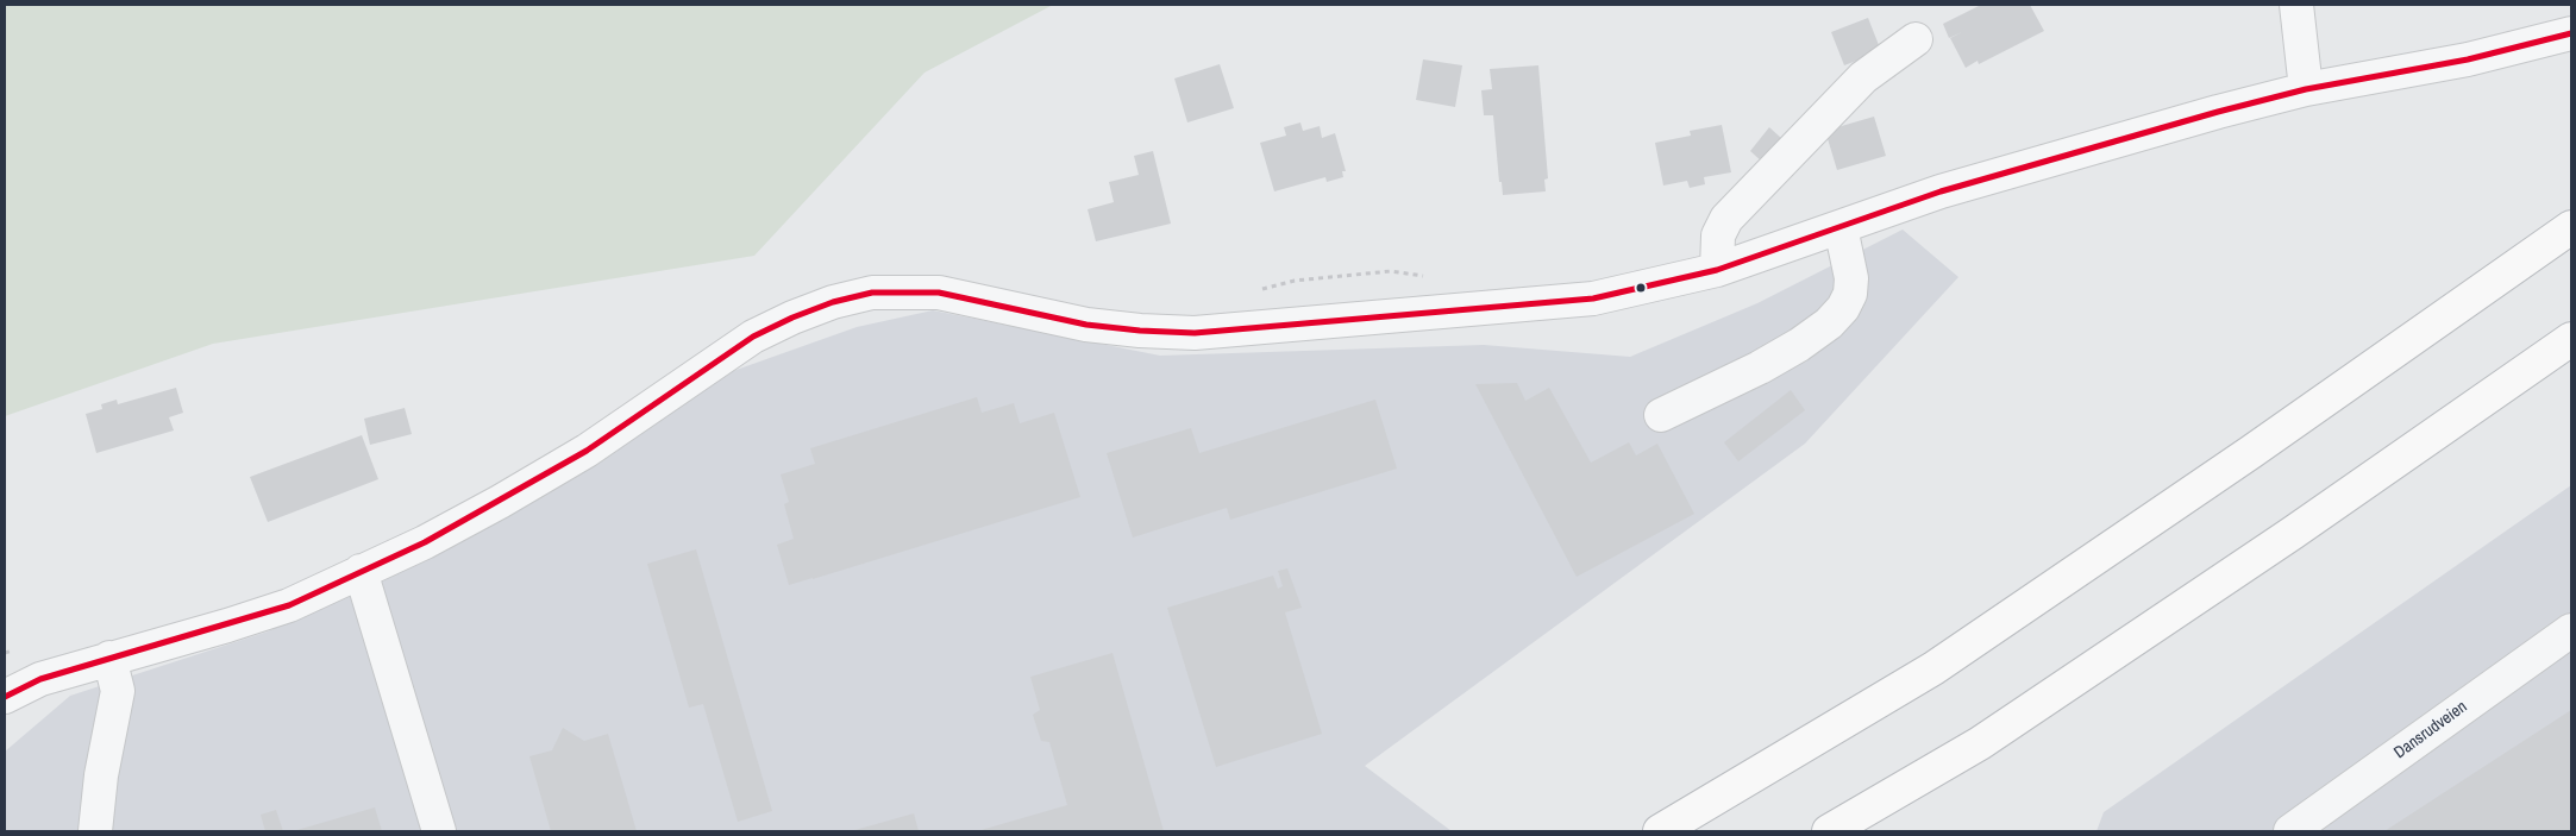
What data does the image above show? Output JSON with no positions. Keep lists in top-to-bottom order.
{
  "streets": {
    "street": ["Dansrudveien"]
  }
}
